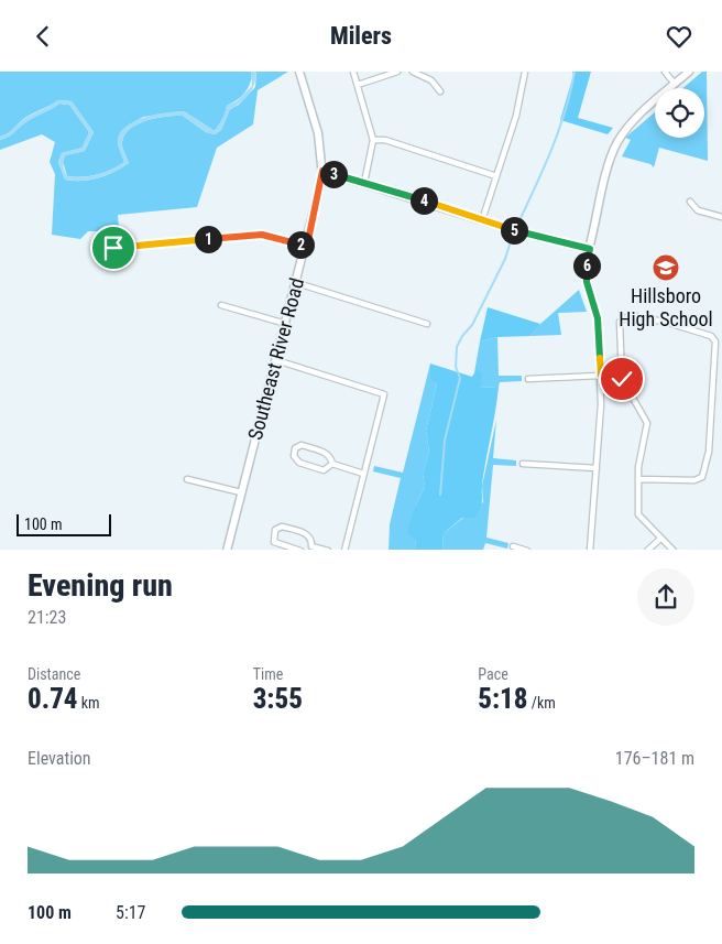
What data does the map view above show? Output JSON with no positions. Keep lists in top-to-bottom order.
{
  "streets": {
    "main road": ["Southeast River Road"]
  },
  "places": {
    "school or university": ["Hillsboro High School"]
  },
  "scale_bar": "100 m",
  "page": {
    "header": "Milers",
    "pins": [
      "3",
      "4",
      "5",
      "1",
      "2",
      "6"
    ],
    "scale": "100 m",
    "heading": ["Evening run", "21:23"],
    "stats": [
      ["Distance", "0.74 km"],
      ["Time", "3:55"],
      ["Pace", "5:18 /km"]
    ],
    "chart": ["Elevation", "176–181 m"],
    "list": [
      {
        "name": "100 m",
        "note": "5:17"
      }
    ]
  }
}
